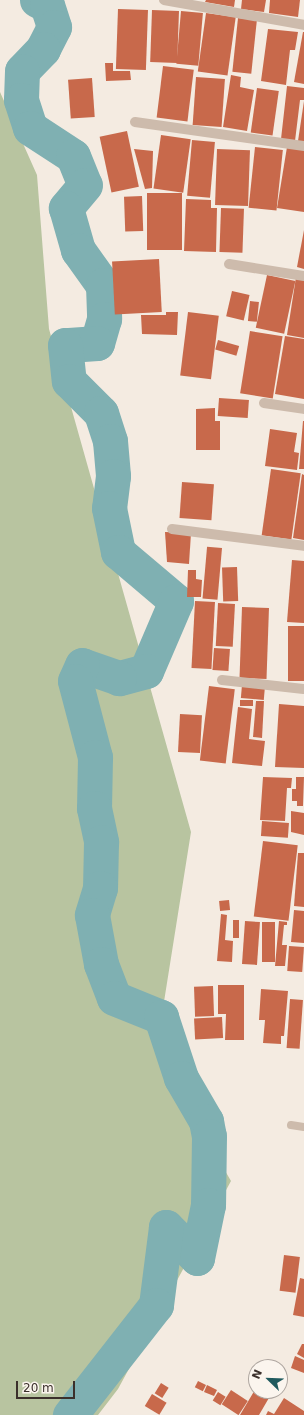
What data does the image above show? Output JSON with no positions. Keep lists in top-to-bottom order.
{
  "scale_bar": "20 m",
  "north": "top left"
}
